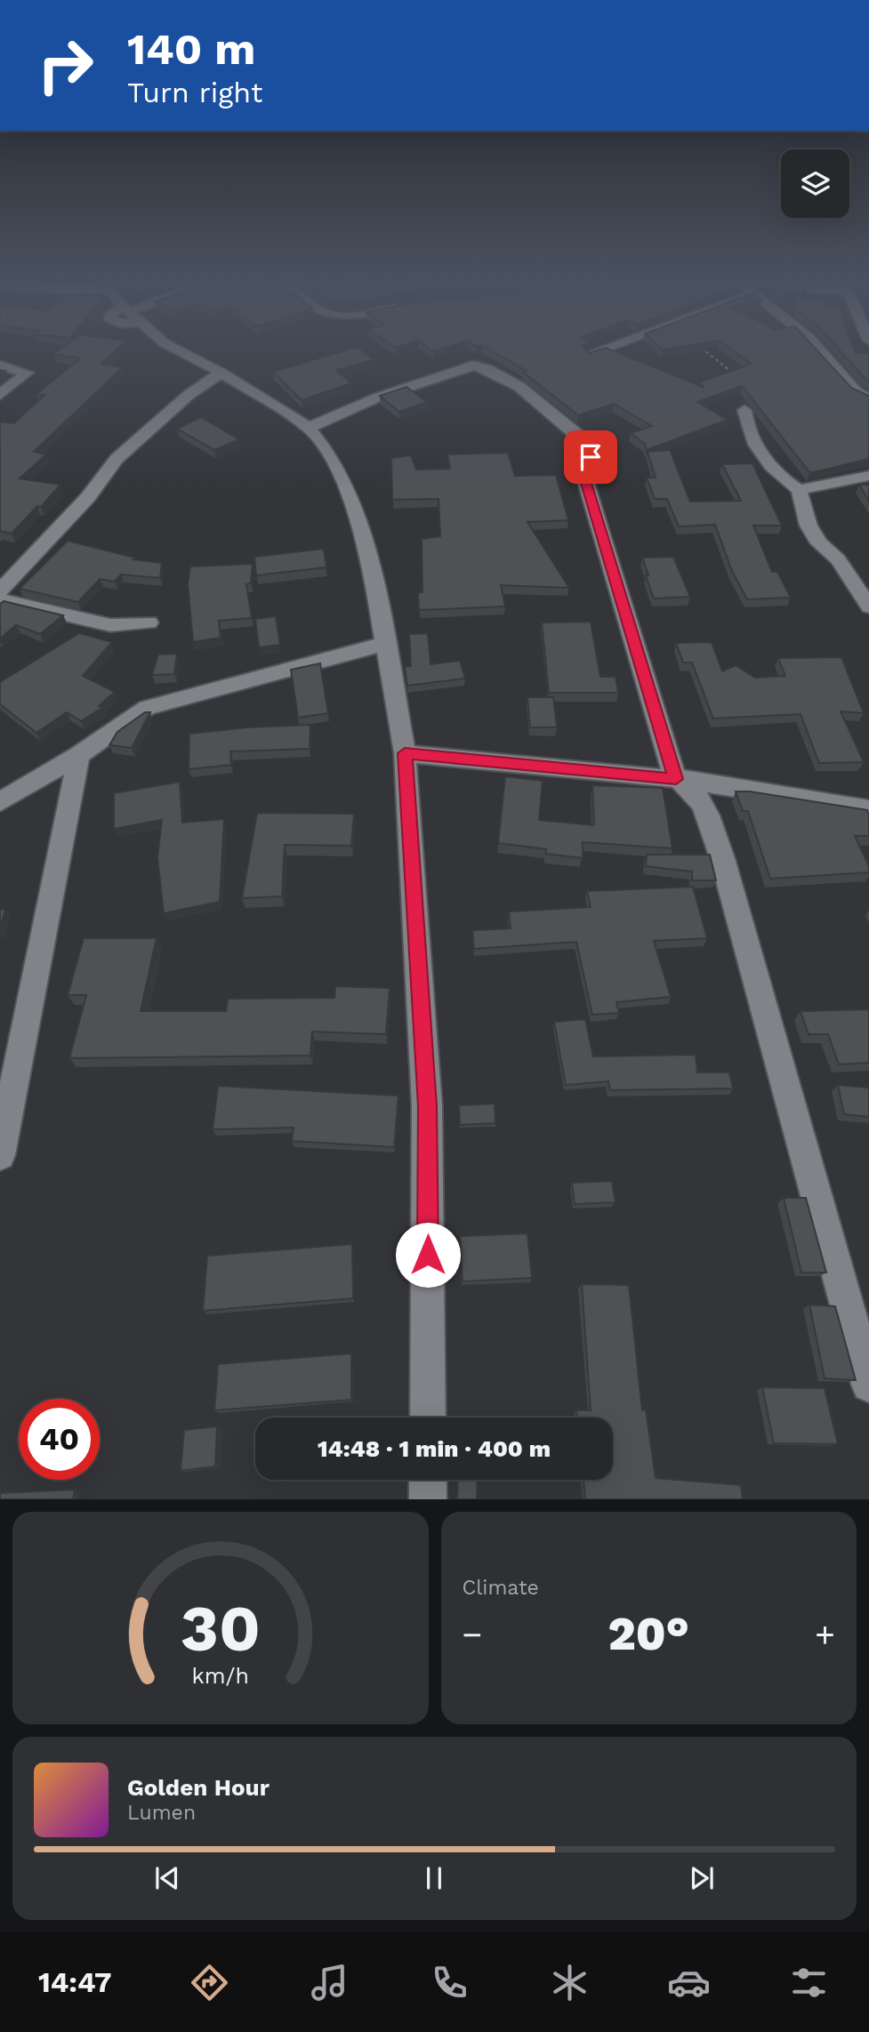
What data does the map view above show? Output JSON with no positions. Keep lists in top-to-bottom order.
{
  "page": {
    "turn": ["140 m", "Turn right"],
    "limit": "40",
    "trip": "14:48 · 1 min · 400 m",
    "tile": "Climate",
    "heat": ["−", "20°", "+"],
    "song": ["Golden Hour", "Lumen"],
    "tabs": "14:47",
    "gauge": ["30", "km/h"]
  }
}
